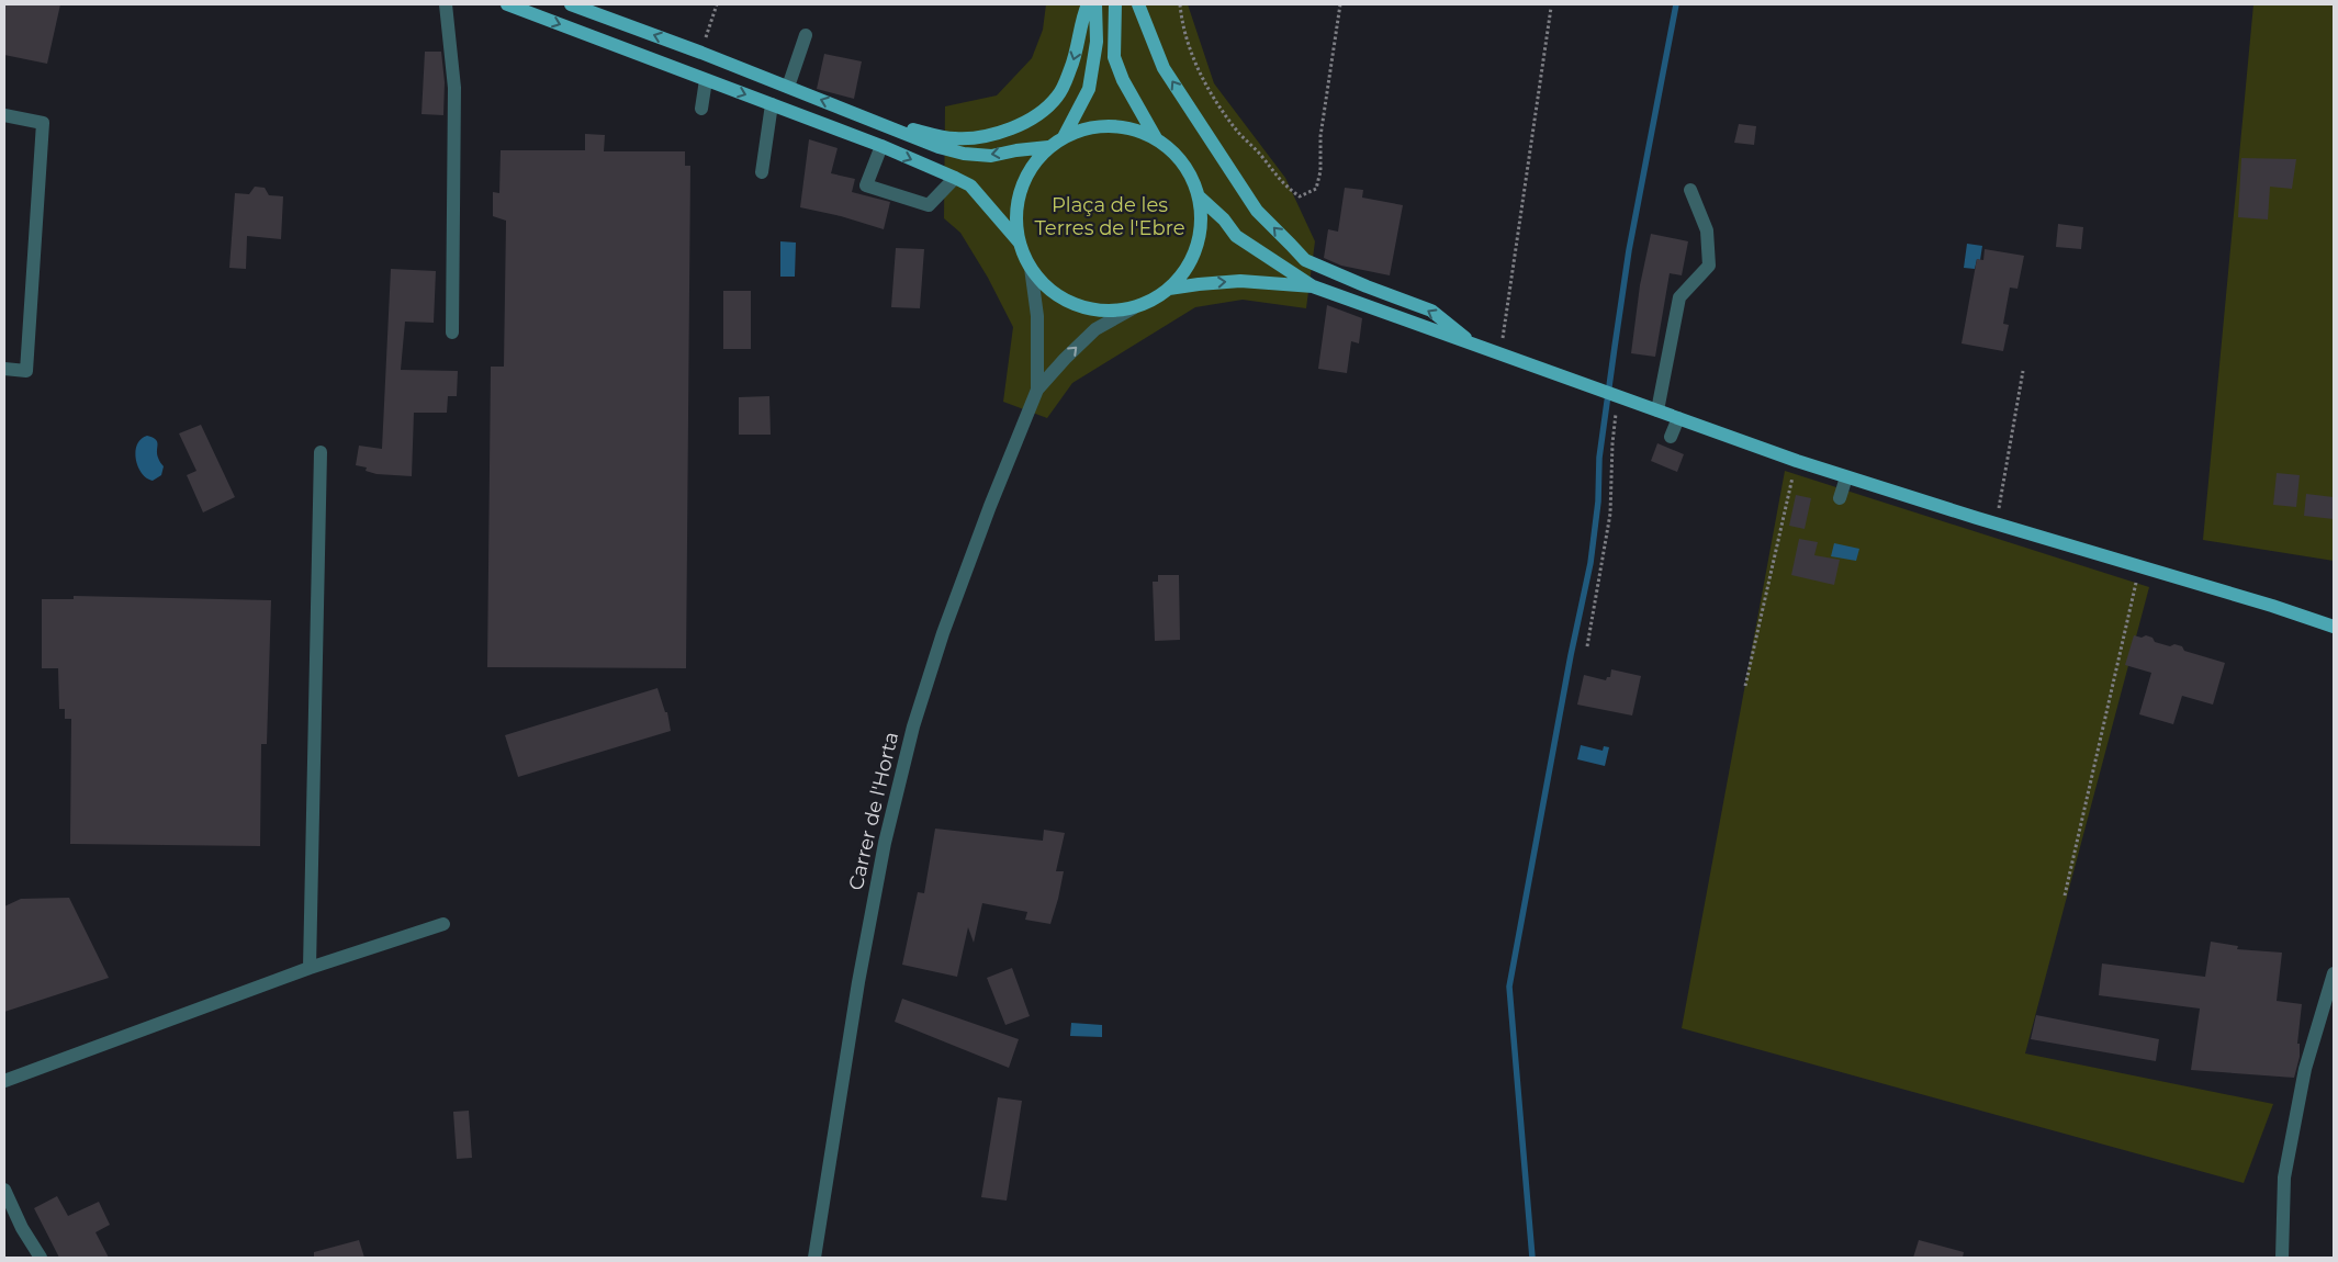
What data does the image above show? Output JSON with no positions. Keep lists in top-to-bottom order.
{
  "streets": {
    "street": ["Carrer de l'Horta"]
  },
  "parks": ["Plaça de les Terres de l'Ebre"]
}
